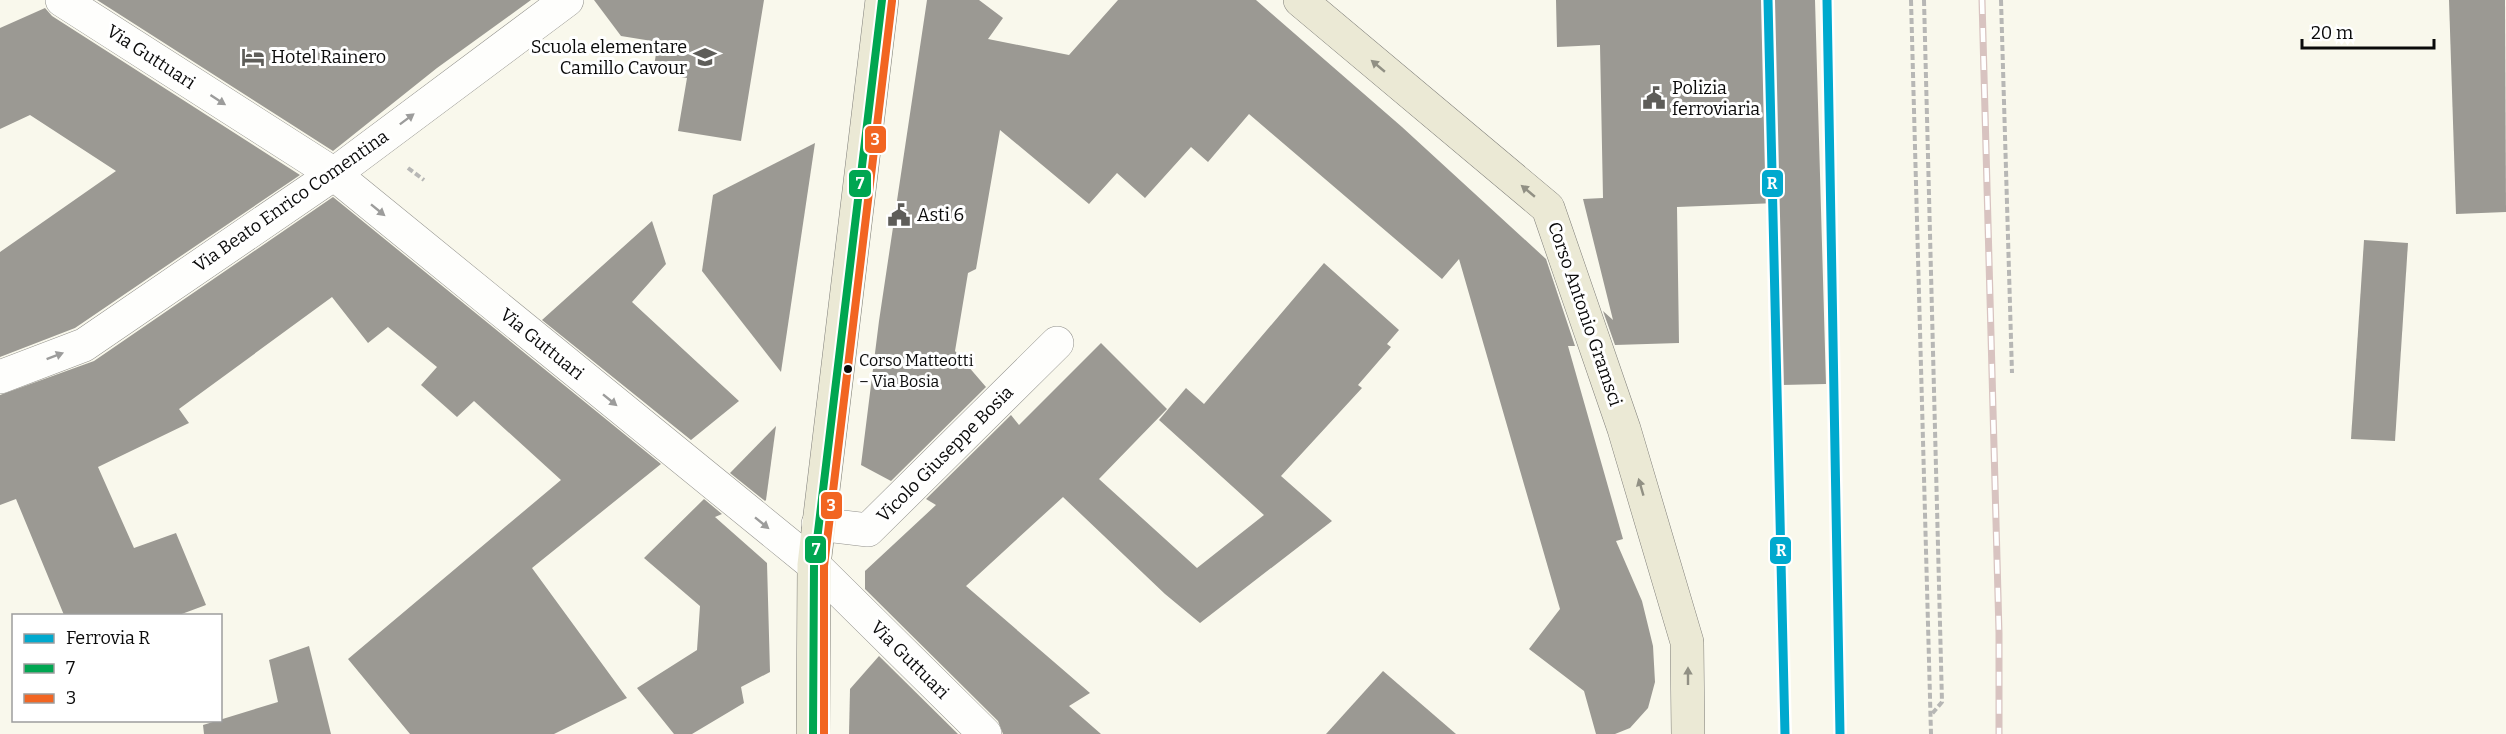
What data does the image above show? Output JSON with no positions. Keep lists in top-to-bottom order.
{
  "streets": {
    "main road": ["Corso Antonio Gramsci"],
    "street": ["Via Guttuari", "Via Beato Enrico Comentina", "Vicolo Giuseppe Bosia"]
  },
  "crossings": [
    ["Via Guttuari", "Via Beato Enrico Comentina"]
  ],
  "one_way": ["Via Guttuari", "Via Beato Enrico Comentina", "Corso Antonio Gramsci"],
  "places": {
    "hotel": ["Hotel Rainero"],
    "school or university": ["Scuola elementare Camillo Cavour"],
    "public building": ["Polizia ferroviaria", "Asti 6"],
    "other": ["Corso Matteotti – Via Bosia"]
  },
  "lines": ["rail line R", "transit line 7", "transit line 3"],
  "legend": ["Ferrovia R", "7", "3"],
  "scale_bar": "20 m"
}
